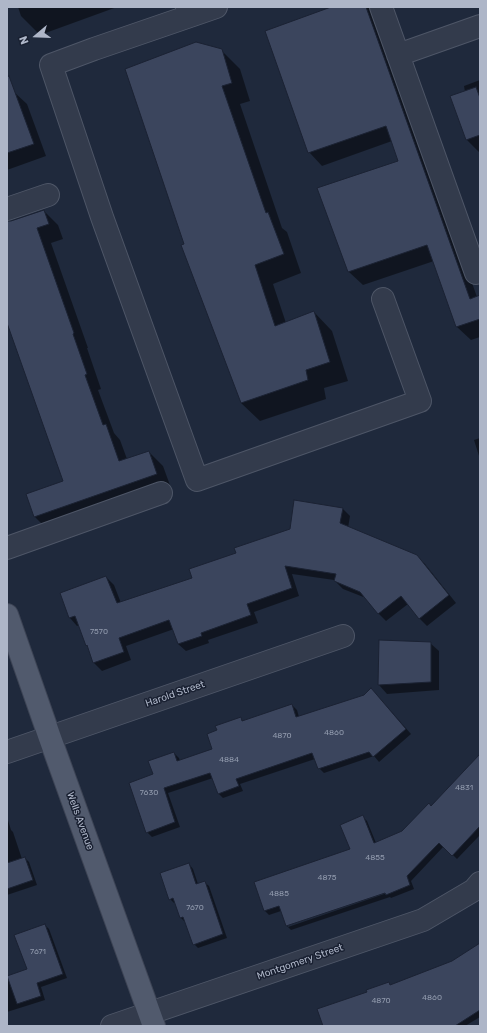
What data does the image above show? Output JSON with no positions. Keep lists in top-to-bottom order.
{
  "streets": {
    "main road": ["Wells Avenue"],
    "street": ["Harold Street", "Montgomery Street"]
  },
  "crossings": [
    ["Harold Street", "Wells Avenue"],
    ["Wells Avenue", "Montgomery Street"]
  ],
  "house_numbers": [
    "7570",
    "4860",
    "4870",
    "4884",
    "4831",
    "7630",
    "4855",
    "4875",
    "4885",
    "7670",
    "7671",
    "4860",
    "4870"
  ],
  "north": "left"
}
